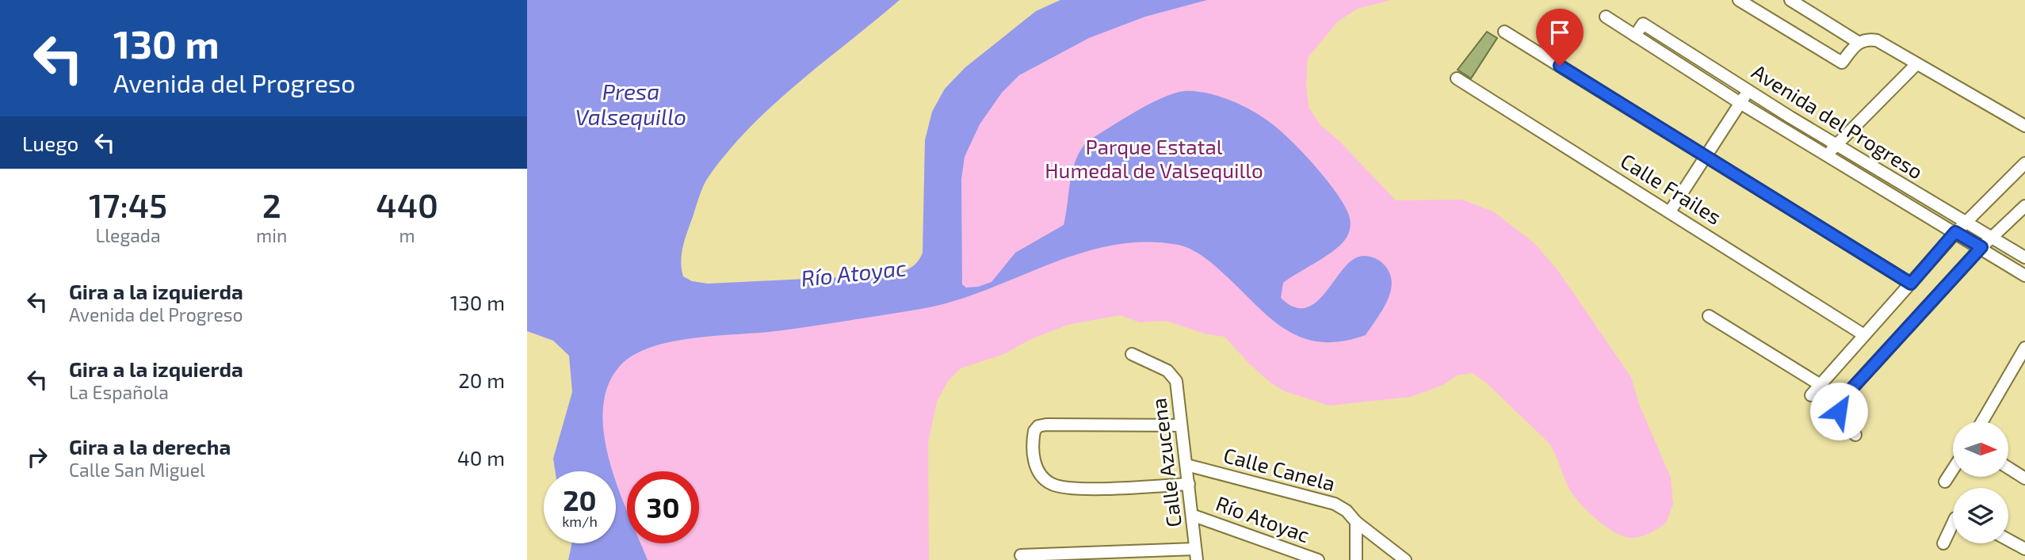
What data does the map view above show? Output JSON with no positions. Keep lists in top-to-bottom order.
{
  "streets": {
    "street": [
      "Avenida del Progreso",
      "Calle Frailes",
      "Calle Azucena",
      "Calle Canela",
      "Río Atoyac"
    ]
  },
  "crossings": [
    ["Calle Azucena", "Calle Canela"],
    ["Calle Azucena", "Río Atoyac"]
  ],
  "water": ["Presa Valsequillo", "Río Atoyac"],
  "parks": ["Parque Estatal Humedal de Valsequillo"],
  "north": "right",
  "page": {
    "turn": ["130 m", "Avenida del Progreso"],
    "then": "Luego",
    "eta": [
      "17:45",
      "Llegada",
      "2",
      "min",
      "440",
      "m"
    ],
    "list": [
      {
        "name": "Gira a la izquierda",
        "note": "Avenida del Progreso",
        "value": "130 m"
      },
      {
        "name": "Gira a la izquierda",
        "note": "La Española",
        "value": "20 m"
      },
      {
        "name": "Gira a la derecha",
        "note": "Calle San Miguel",
        "value": "40 m"
      }
    ],
    "speed": "20 km/h",
    "limit": "30"
  }
}
